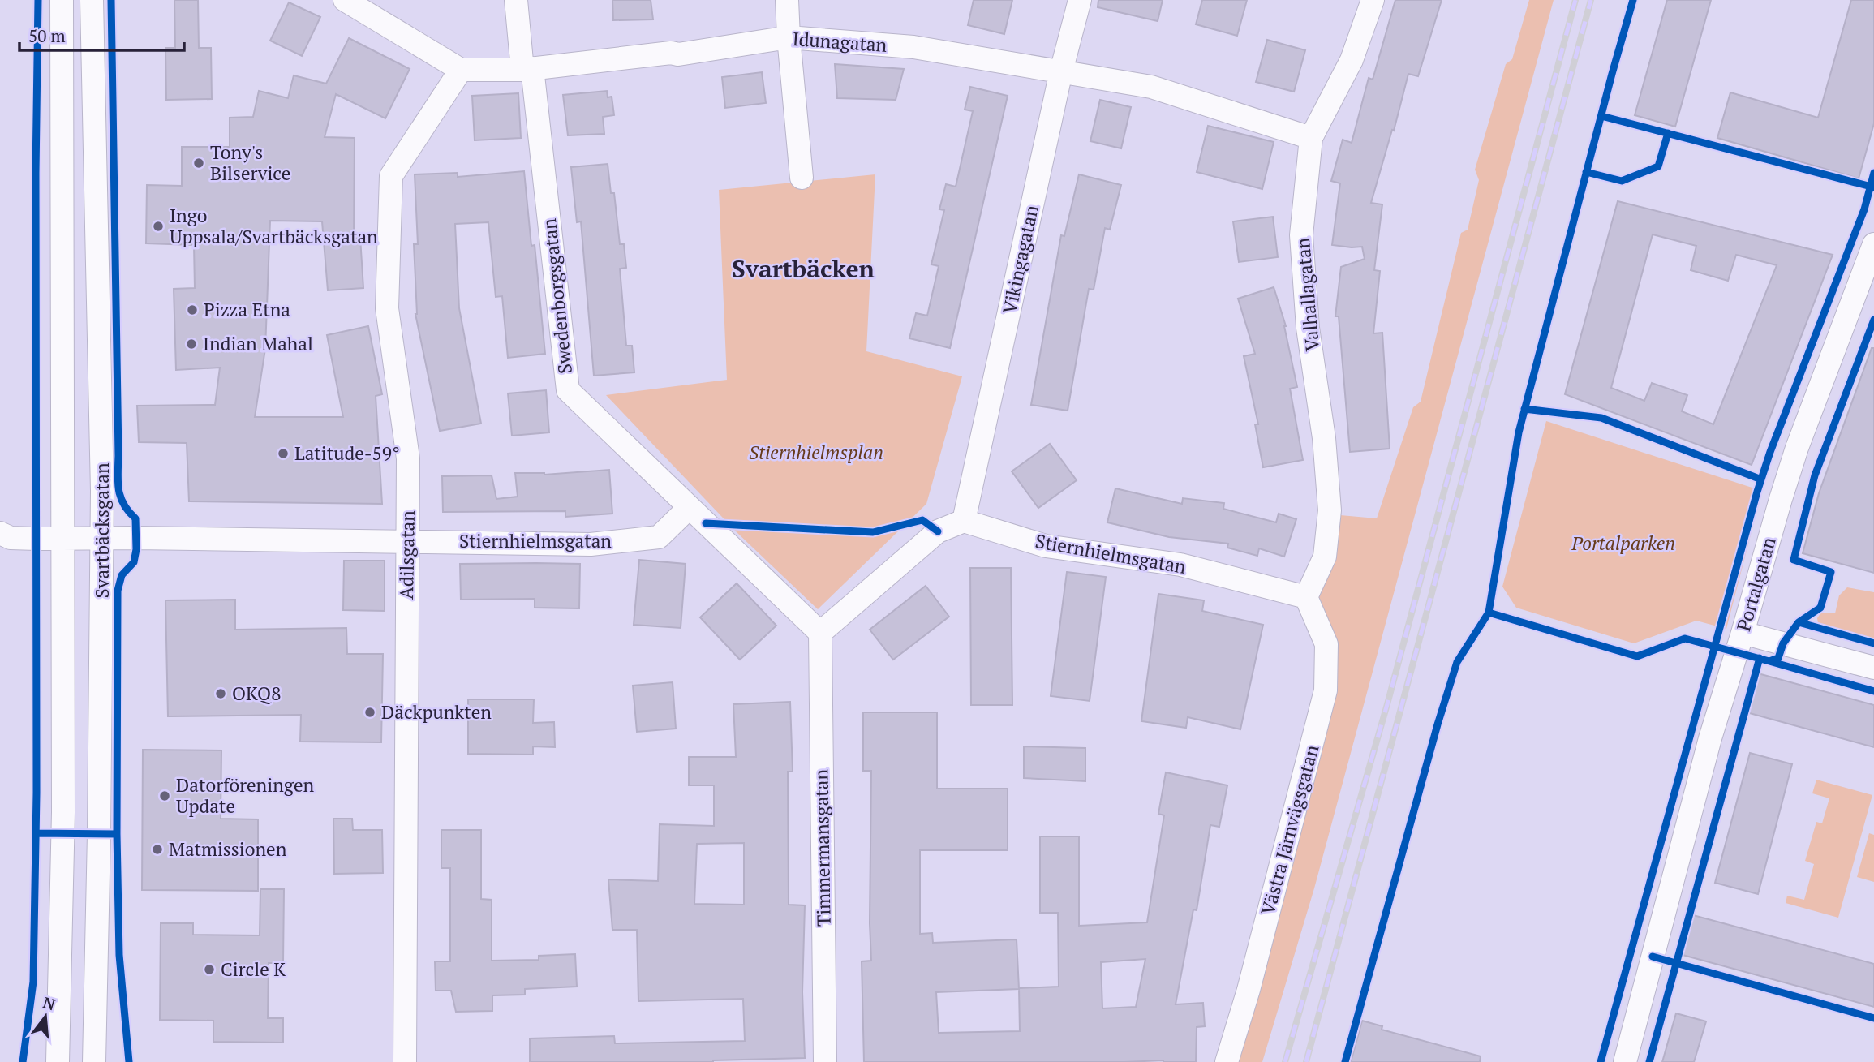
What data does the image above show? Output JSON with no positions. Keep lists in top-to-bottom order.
{
  "streets": {
    "street": [
      "Idunagatan",
      "Vikingagatan",
      "Valhallagatan",
      "Swedenborgsgatan",
      "Svartbäcksgatan",
      "Stiernhielmsgatan",
      "Adilsgatan",
      "Portalgatan",
      "Västra Järnvägsgatan",
      "Timmermansgatan"
    ]
  },
  "crossings": [
    ["Idunagatan", "Vikingagatan"],
    ["Idunagatan", "Valhallagatan"],
    ["Idunagatan", "Swedenborgsgatan"],
    ["Idunagatan", "Adilsgatan"],
    ["Vikingagatan", "Stiernhielmsgatan"],
    ["Valhallagatan", "Stiernhielmsgatan"],
    ["Valhallagatan", "Västra Järnvägsgatan"],
    ["Swedenborgsgatan", "Stiernhielmsgatan"],
    ["Svartbäcksgatan", "Stiernhielmsgatan"],
    ["Stiernhielmsgatan", "Adilsgatan"],
    ["Stiernhielmsgatan", "Västra Järnvägsgatan"]
  ],
  "districts": ["Svartbäcken"],
  "parks": ["Stiernhielmsplan", "Portalparken"],
  "places": [
    "Tony's Bilservice",
    "Ingo Uppsala/Svartbäcksgatan",
    "Pizza Etna",
    "Indian Mahal",
    "Latitude-59°",
    "OKQ8",
    "Däckpunkten",
    "Datorföreningen Update",
    "Matmissionen",
    "Circle K"
  ],
  "scale_bar": "50 m",
  "north": "top"
}
